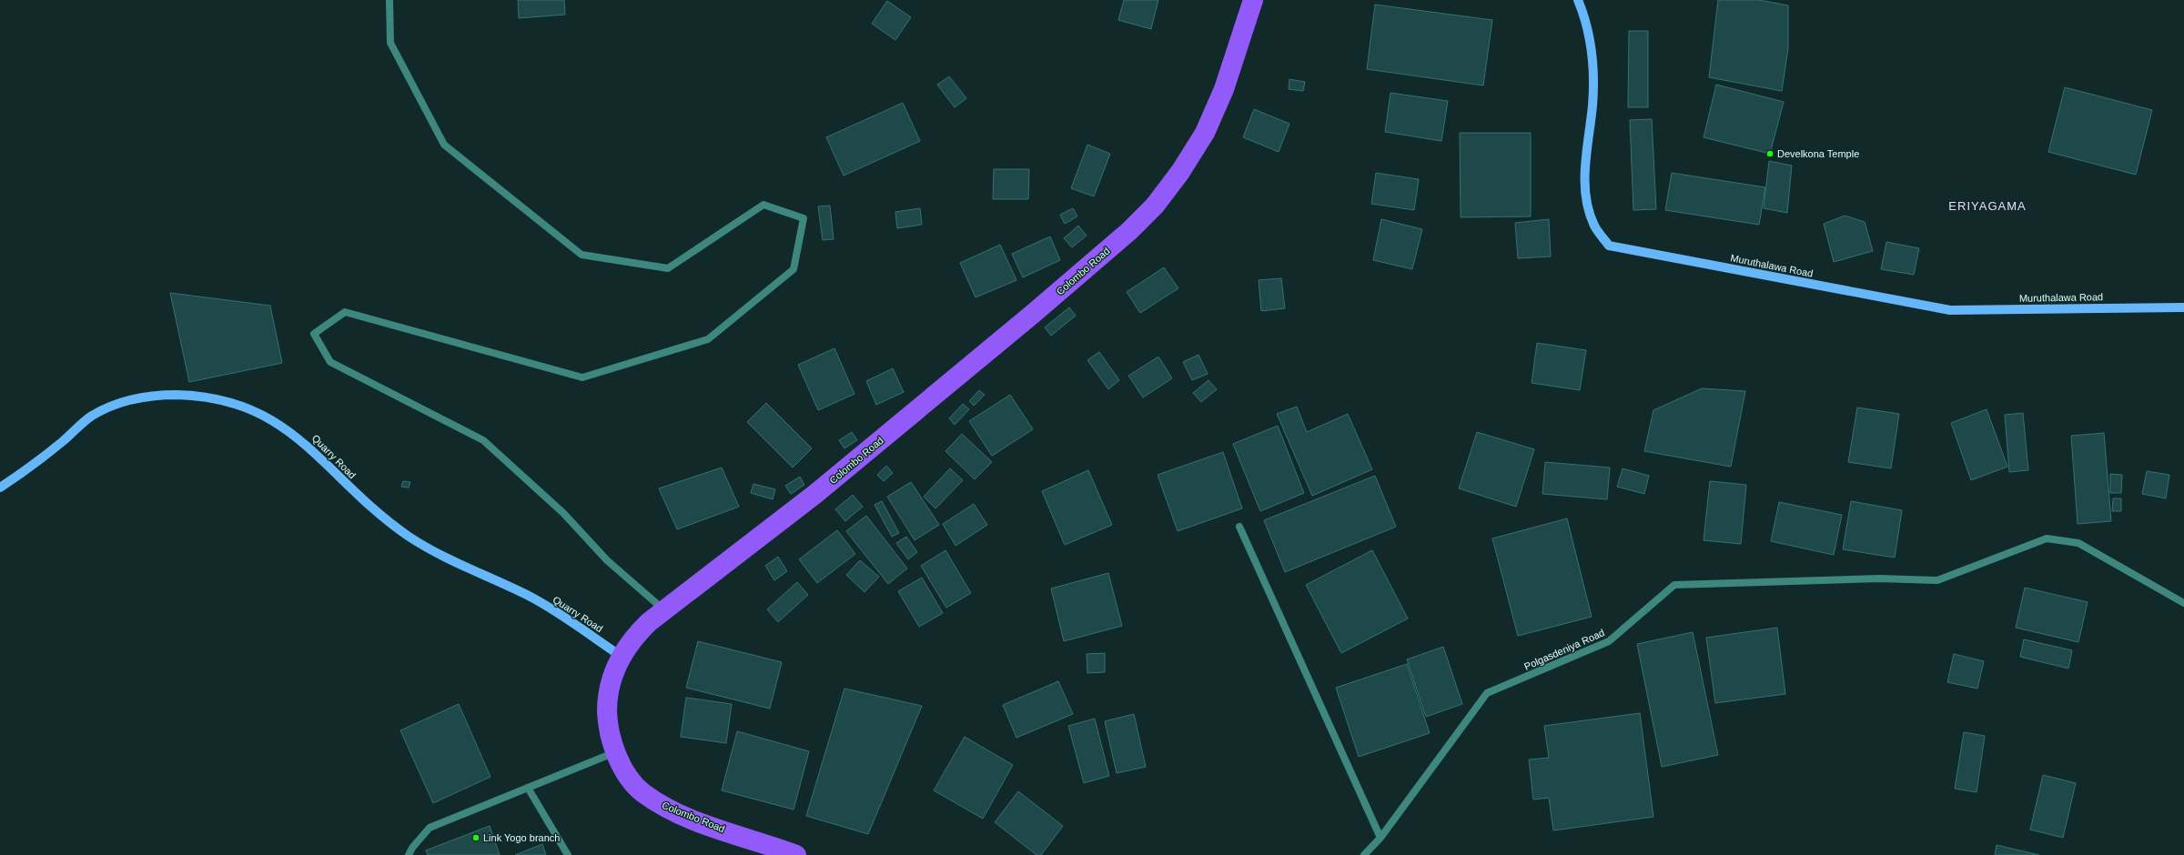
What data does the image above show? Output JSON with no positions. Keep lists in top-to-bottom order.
{
  "streets": {
    "highway": ["Colombo Road"],
    "main road": ["Muruthalawa Road", "Quarry Road"],
    "street": ["Polgasdeniya Road"]
  },
  "crossings": [
    ["Colombo Road", "Quarry Road"]
  ],
  "districts": ["ERIYAGAMA"],
  "places": ["Develkona Temple", "Link Yogo branch"]
}
